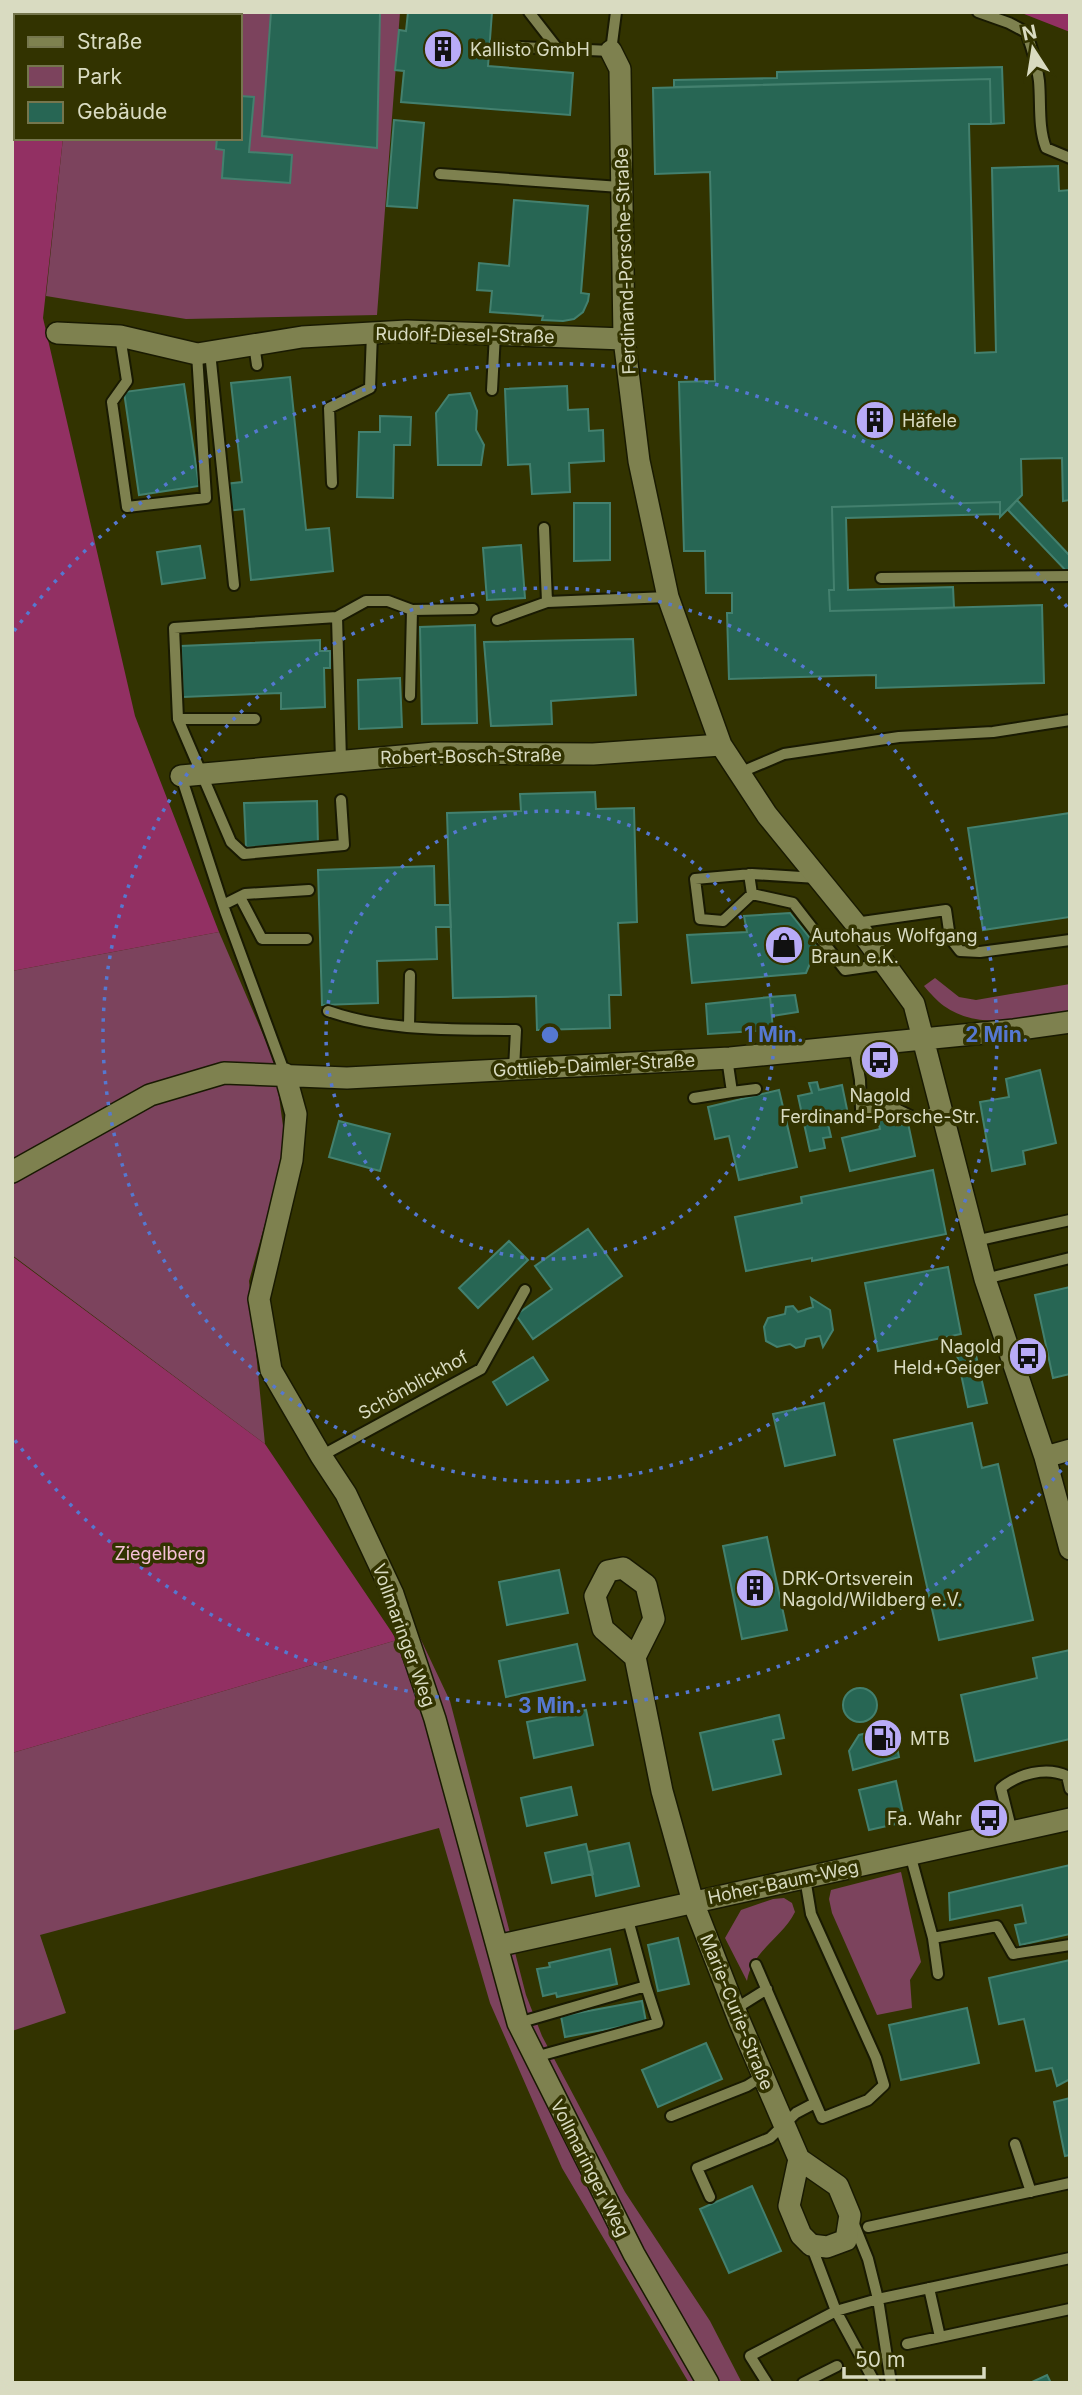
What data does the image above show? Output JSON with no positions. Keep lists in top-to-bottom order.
{
  "streets": {
    "street": [
      "Ferdinand-Porsche-Straße",
      "Rudolf-Diesel-Straße",
      "Robert-Bosch-Straße",
      "Gottlieb-Daimler-Straße",
      "Vollmaringer Weg",
      "Hoher-Baum-Weg",
      "Marie-Curie-Straße"
    ],
    "lane": ["Schönblickhof"]
  },
  "crossings": [
    ["Ferdinand-Porsche-Straße", "Rudolf-Diesel-Straße"],
    ["Ferdinand-Porsche-Straße", "Robert-Bosch-Straße"],
    ["Ferdinand-Porsche-Straße", "Gottlieb-Daimler-Straße"],
    ["Gottlieb-Daimler-Straße", "Vollmaringer Weg"],
    ["Schönblickhof", "Vollmaringer Weg"],
    ["Vollmaringer Weg", "Hoher-Baum-Weg"],
    ["Hoher-Baum-Weg", "Marie-Curie-Straße"]
  ],
  "parks": ["Ziegelberg"],
  "places": {
    "building": ["Kallisto GmbH", "Häfele", "DRK-Ortsverein Nagold/Wildberg e.V."],
    "shop": ["Autohaus Wolfgang Braun e.K."],
    "bus stop": ["Nagold Ferdinand-Porsche-Str.", "Nagold Held+Geiger", "Fa. Wahr"],
    "fuel station": ["MTB"]
  },
  "legend": ["Straße", "Park", "Gebäude"],
  "scale_bar": "50 m",
  "north": "top",
  "rings": ["1 Min.", "2 Min.", "3 Min."]
}
